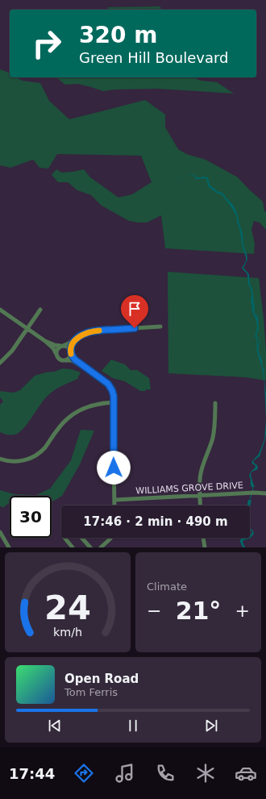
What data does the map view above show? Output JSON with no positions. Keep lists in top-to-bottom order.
{
  "streets": {
    "street": ["WILLIAMS GROVE DRIVE"]
  },
  "page": {
    "turn": ["320 m", "Green Hill Boulevard"],
    "limit": "30",
    "trip": "17:46 · 2 min · 490 m",
    "tile": "Climate",
    "heat": ["−", "21°", "+"],
    "song": ["Open Road", "Tom Ferris"],
    "tabs": "17:44",
    "gauge": ["24", "km/h"]
  }
}
